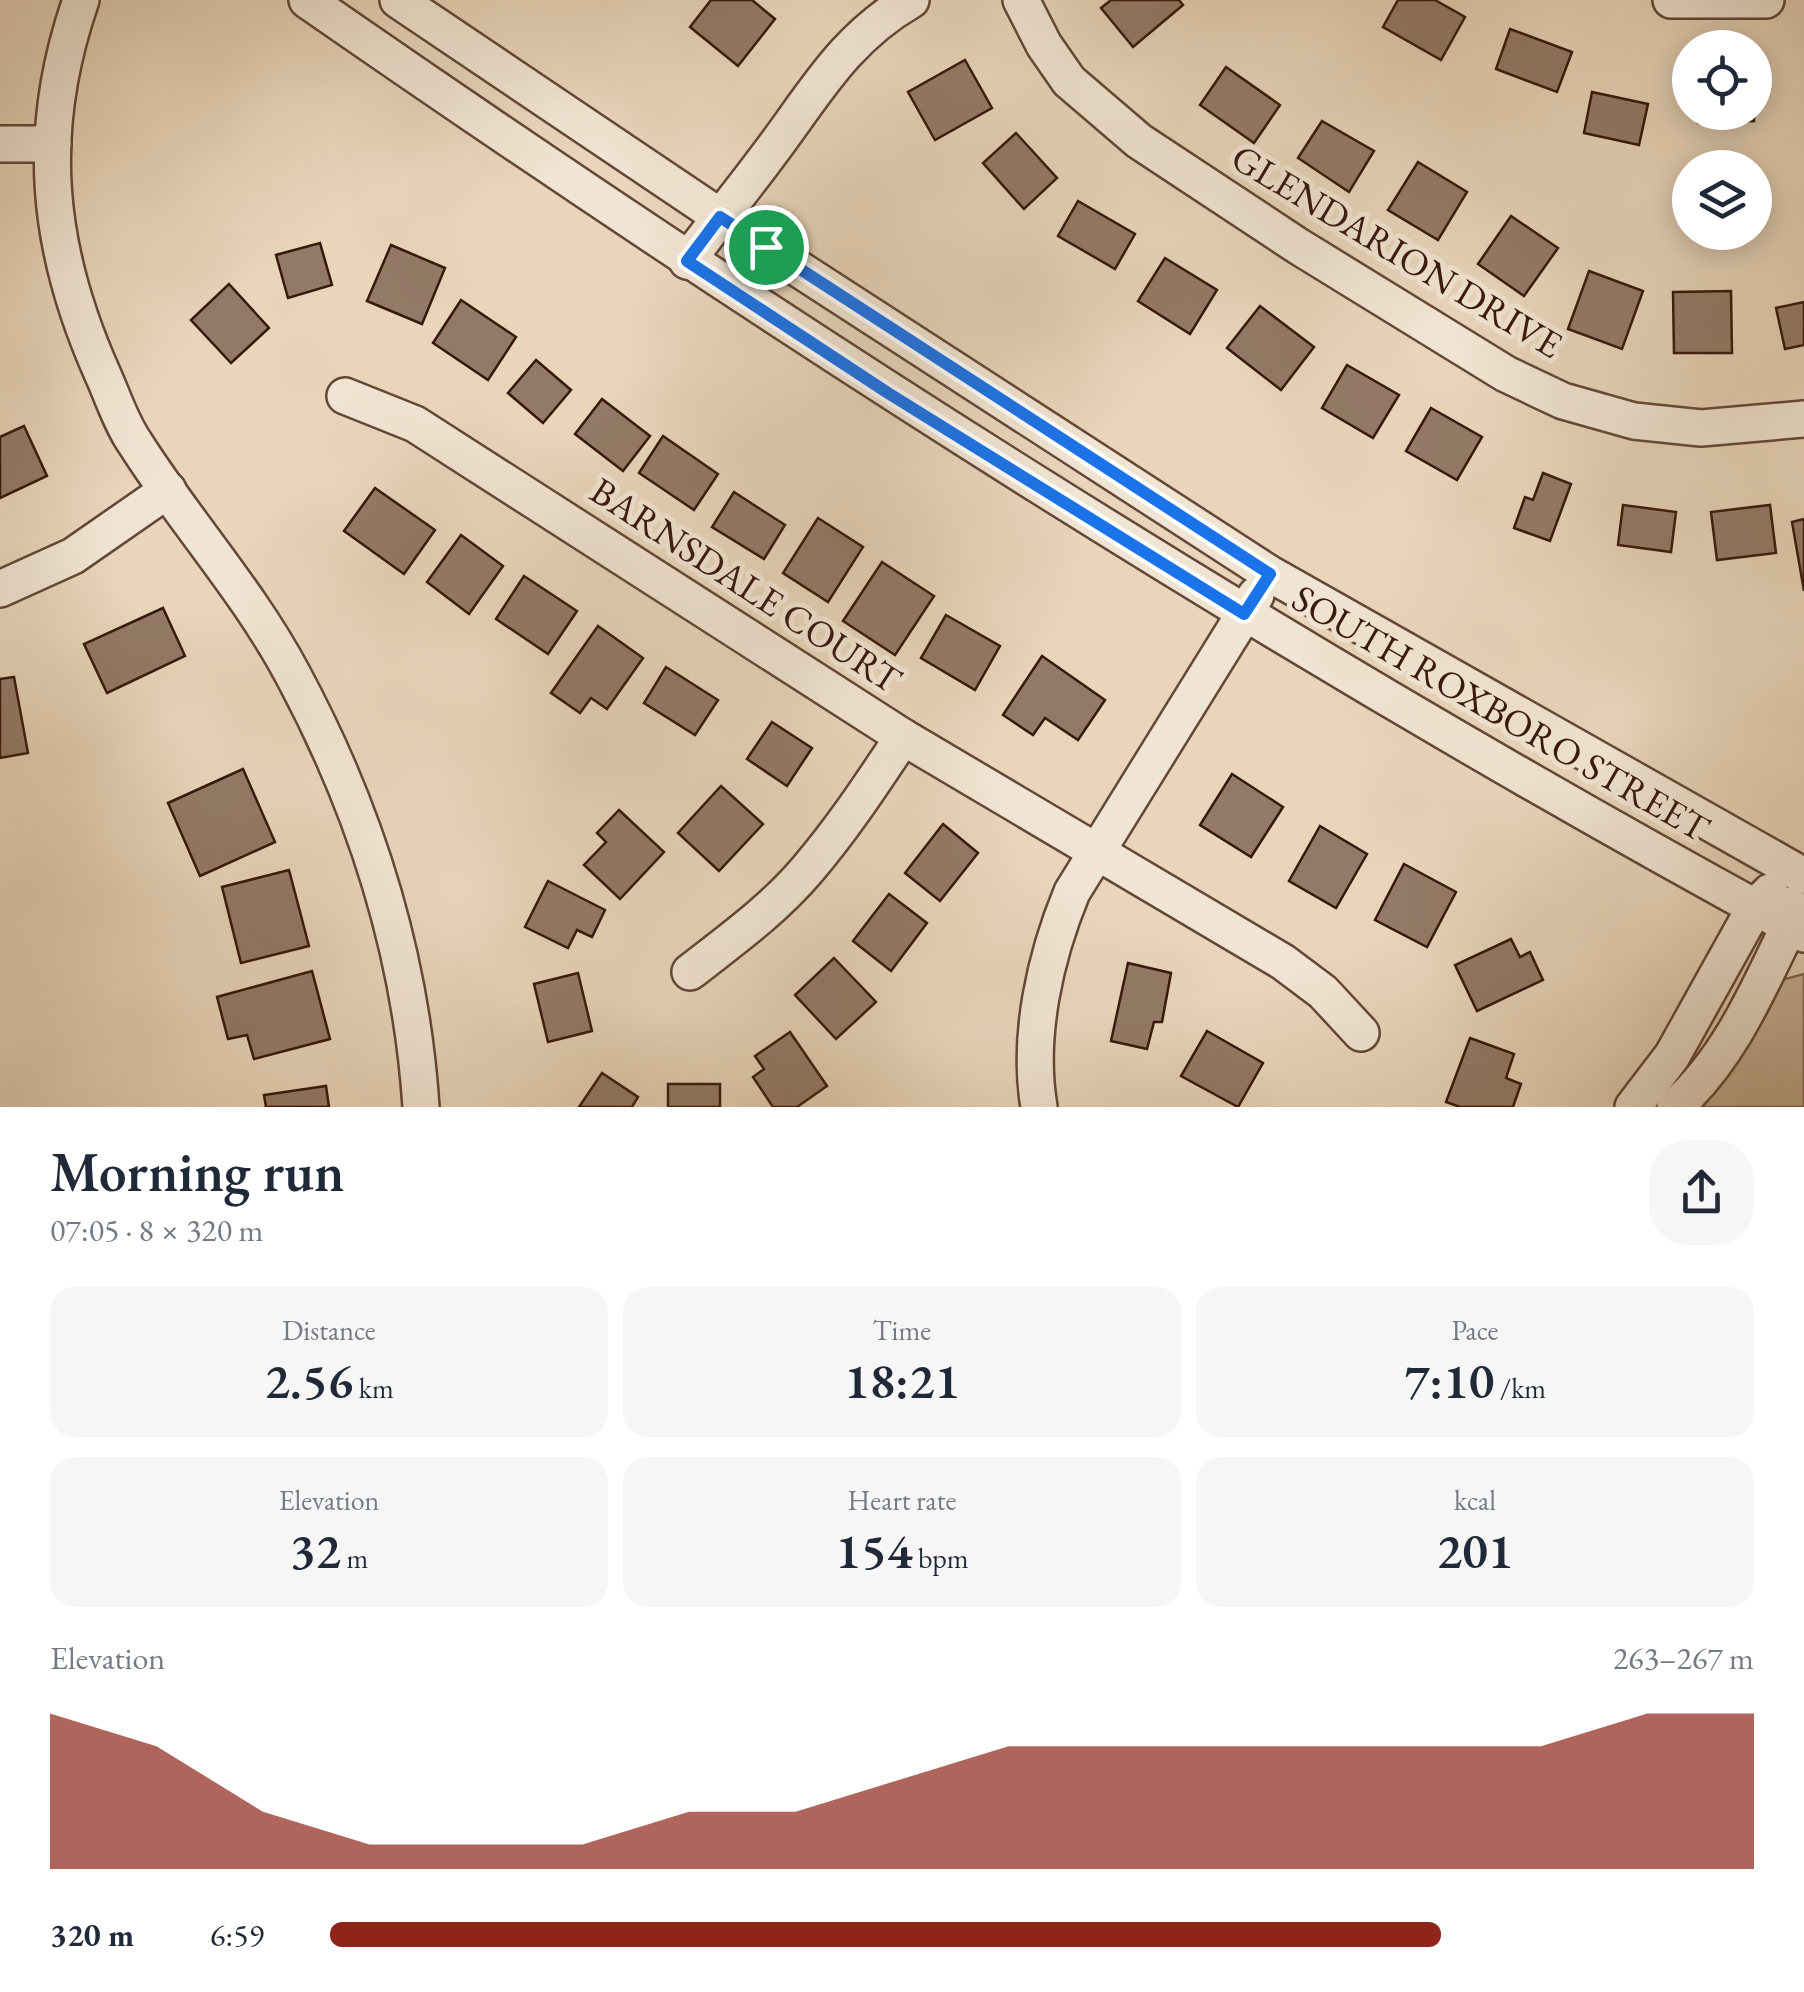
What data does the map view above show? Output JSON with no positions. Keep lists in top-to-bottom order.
{
  "streets": {
    "street": ["GLENDARION DRIVE", "BARNSDALE COURT", "SOUTH ROXBORO STREET"]
  },
  "page": {
    "heading": ["Morning run", "07:05 · 8 × 320 m"],
    "stats": [
      ["Distance", "2.56 km"],
      ["Time", "18:21"],
      ["Pace", "7:10 /km"],
      ["Elevation", "32 m"],
      ["Heart rate", "154 bpm"],
      ["kcal", "201"]
    ],
    "chart": ["Elevation", "263–267 m"],
    "list": [
      {
        "name": "320 m",
        "note": "6:59"
      }
    ]
  }
}
